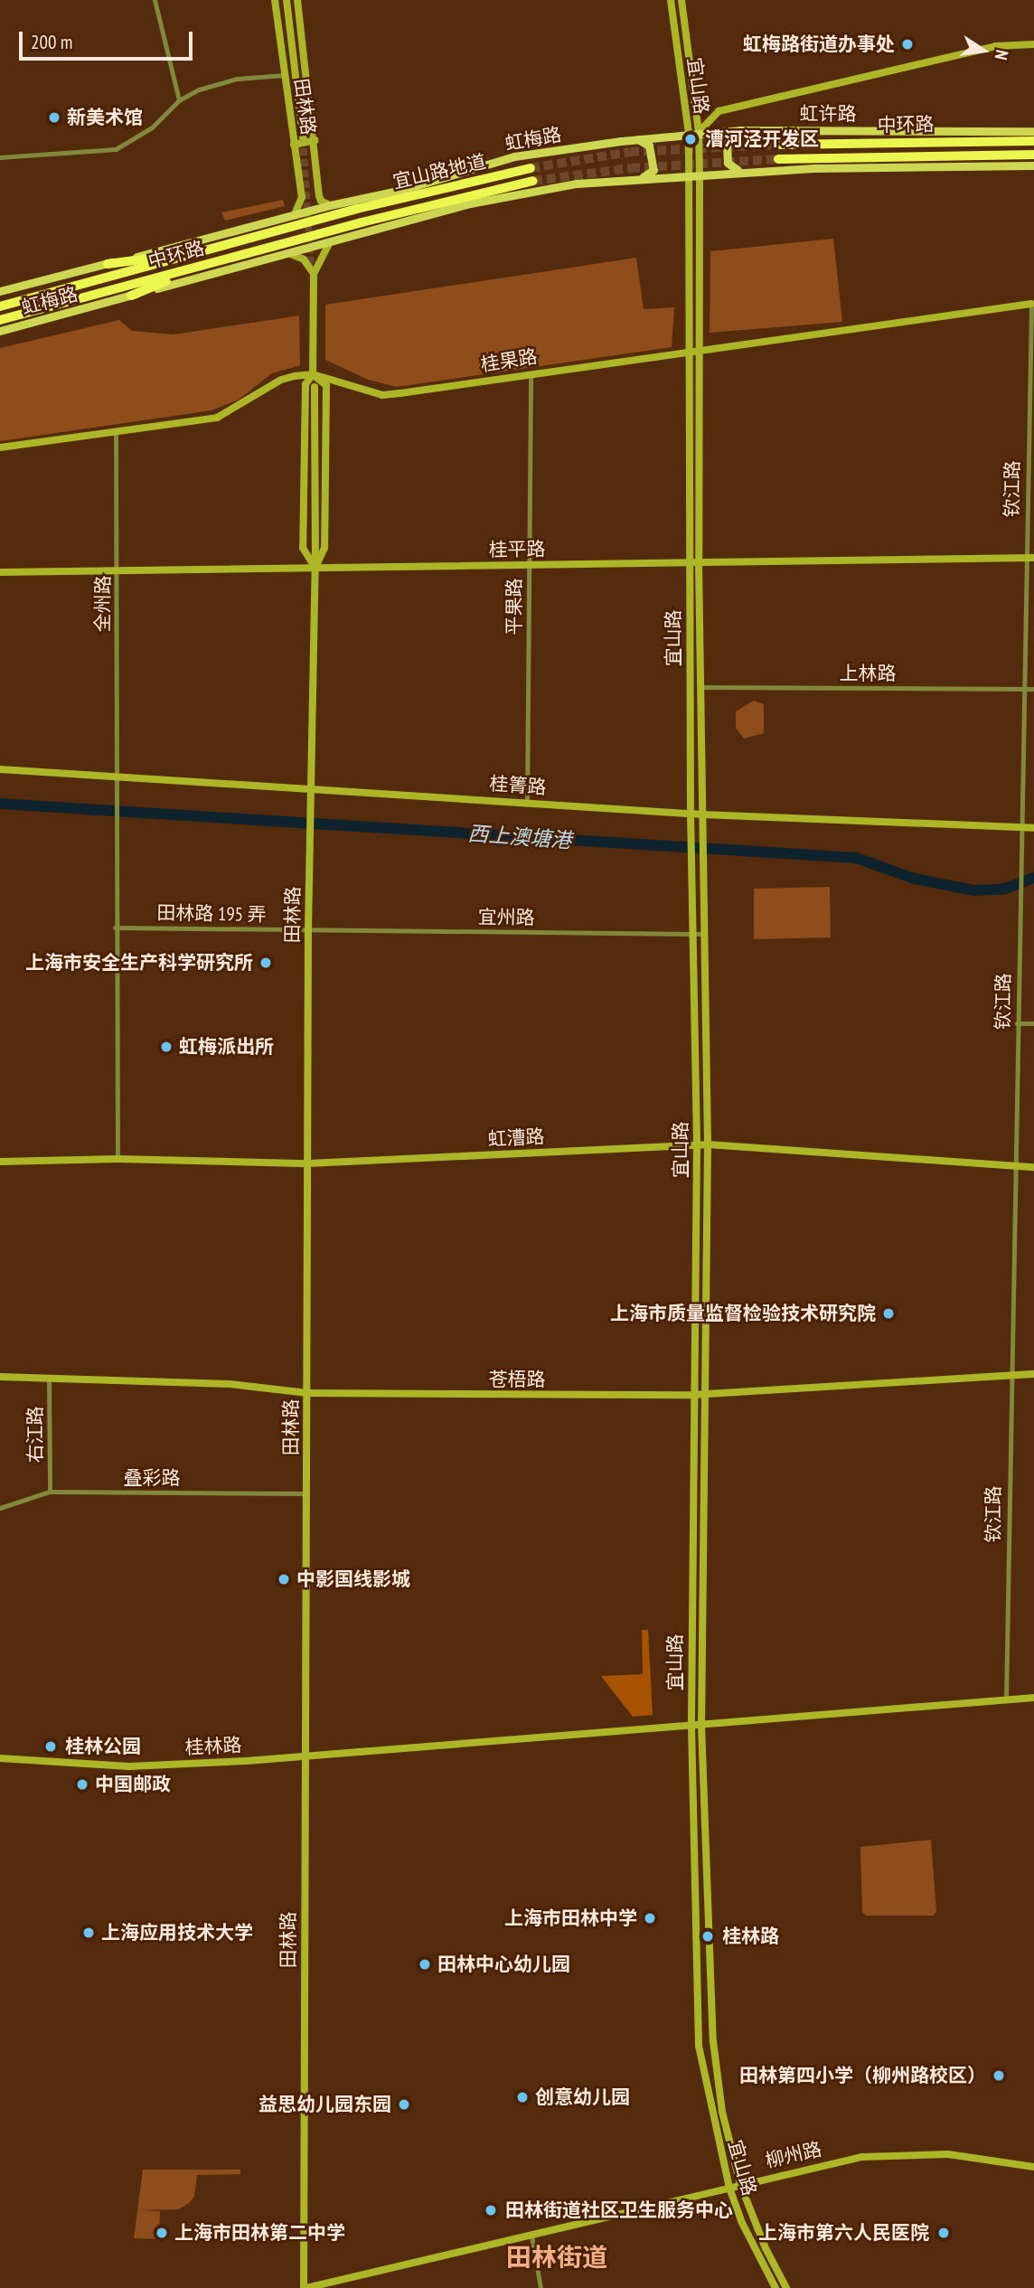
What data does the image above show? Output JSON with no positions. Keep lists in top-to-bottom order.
{
  "streets": {
    "highway": ["中环路", "宜山路地道"],
    "main road": ["虹许路", "虹梅路"],
    "street": [
      "宜山路",
      "田林路",
      "桂果路",
      "钦江路",
      "桂平路",
      "全州路",
      "平果路",
      "上林路",
      "桂箐路",
      "田林路 195 弄",
      "宜州路",
      "虹漕路",
      "苍梧路",
      "右江路",
      "叠彩路",
      "桂林路",
      "柳州路"
    ]
  },
  "crossings": [
    ["宜山路", "虹许路"],
    ["宜山路", "虹梅路"],
    ["宜山路", "桂果路"],
    ["宜山路", "桂平路"],
    ["宜山路", "上林路"],
    ["宜山路", "桂箐路"],
    ["宜山路", "宜州路"],
    ["宜山路", "虹漕路"],
    ["宜山路", "苍梧路"],
    ["宜山路", "桂林路"],
    ["宜山路", "柳州路"],
    ["田林路", "虹梅路"],
    ["田林路", "桂果路"],
    ["田林路", "桂平路"],
    ["田林路", "桂箐路"],
    ["田林路", "田林路 195 弄"],
    ["田林路", "宜州路"],
    ["田林路", "虹漕路"],
    ["田林路", "苍梧路"],
    ["田林路", "叠彩路"],
    ["田林路", "桂林路"],
    ["田林路", "柳州路"],
    ["虹许路", "虹梅路"],
    ["中环路", "宜山路地道"],
    ["桂果路", "钦江路"],
    ["桂果路", "全州路"],
    ["桂果路", "平果路"],
    ["钦江路", "桂平路"],
    ["钦江路", "上林路"],
    ["钦江路", "桂箐路"],
    ["钦江路", "虹漕路"],
    ["钦江路", "苍梧路"],
    ["钦江路", "桂林路"],
    ["桂平路", "全州路"],
    ["桂平路", "平果路"],
    ["全州路", "桂箐路"],
    ["全州路", "田林路 195 弄"],
    ["全州路", "虹漕路"],
    ["平果路", "桂箐路"],
    ["田林路 195 弄", "宜州路"],
    ["苍梧路", "右江路"],
    ["右江路", "叠彩路"]
  ],
  "districts": ["田林街道"],
  "water": ["西上澳塘港"],
  "places": [
    "虹梅路街道办事处",
    "新美术馆",
    "漕河泾开发区",
    "上海市安全生产科学研究所",
    "虹梅派出所",
    "上海市质量监督检验技术研究院",
    "中影国线影城",
    "桂林公园",
    "中国邮政",
    "上海市田林中学",
    "上海应用技术大学",
    "桂林路",
    "田林中心幼儿园",
    "田林第四小学（柳州路校区）",
    "创意幼儿园",
    "益思幼儿园东园",
    "田林街道社区卫生服务中心",
    "上海市田林第二中学",
    "上海市第六人民医院"
  ],
  "scale_bar": "200 m",
  "north": "right"
}
